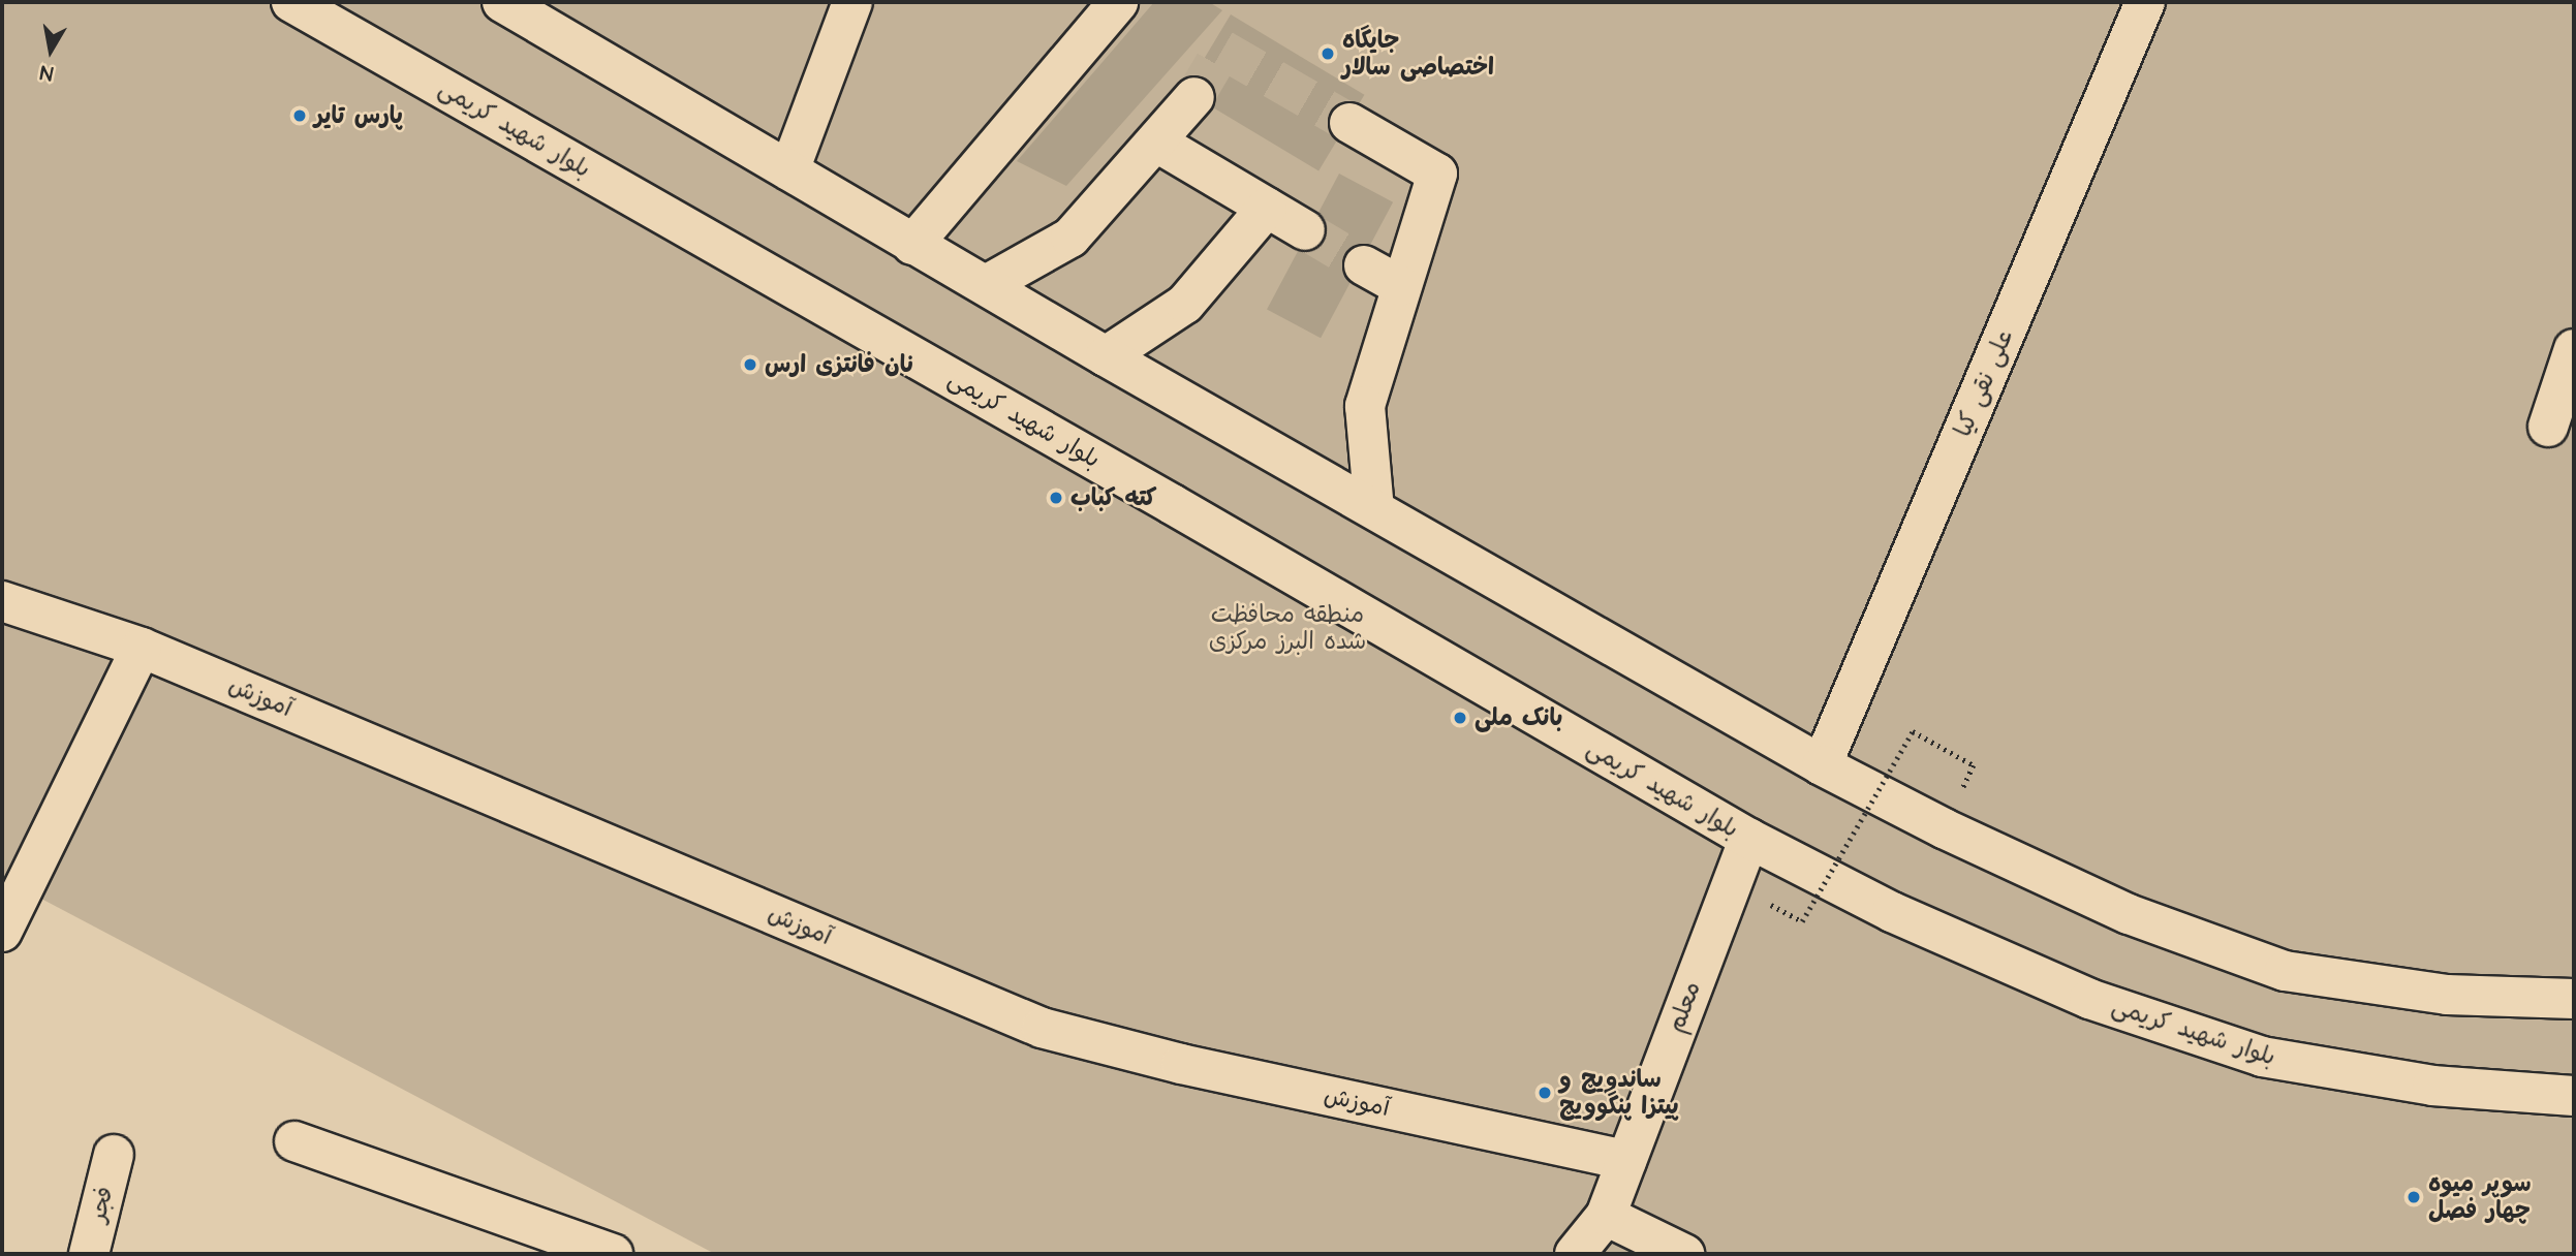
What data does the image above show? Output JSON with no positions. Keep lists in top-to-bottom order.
{
  "streets": {
    "main road": [
      "بلوار شهید کریمی",
      "علی نقی کیا",
      "آموزش",
      "معلم",
      "فجر"
    ]
  },
  "crossings": [
    ["بلوار شهید کریمی", "معلم"],
    ["آموزش", "معلم"]
  ],
  "parks": ["منطقه محافظت شده البرز مرکزی"],
  "places": [
    "جایگاه اختصاصی سالار",
    "پارس تایر",
    "نان فانتزی ارس",
    "کته کباب",
    "بانک ملی",
    "ساندویچ و پیتزا پنگوویچ",
    "سوپر ميوه چهار فصل"
  ],
  "north": "bottom"
}
